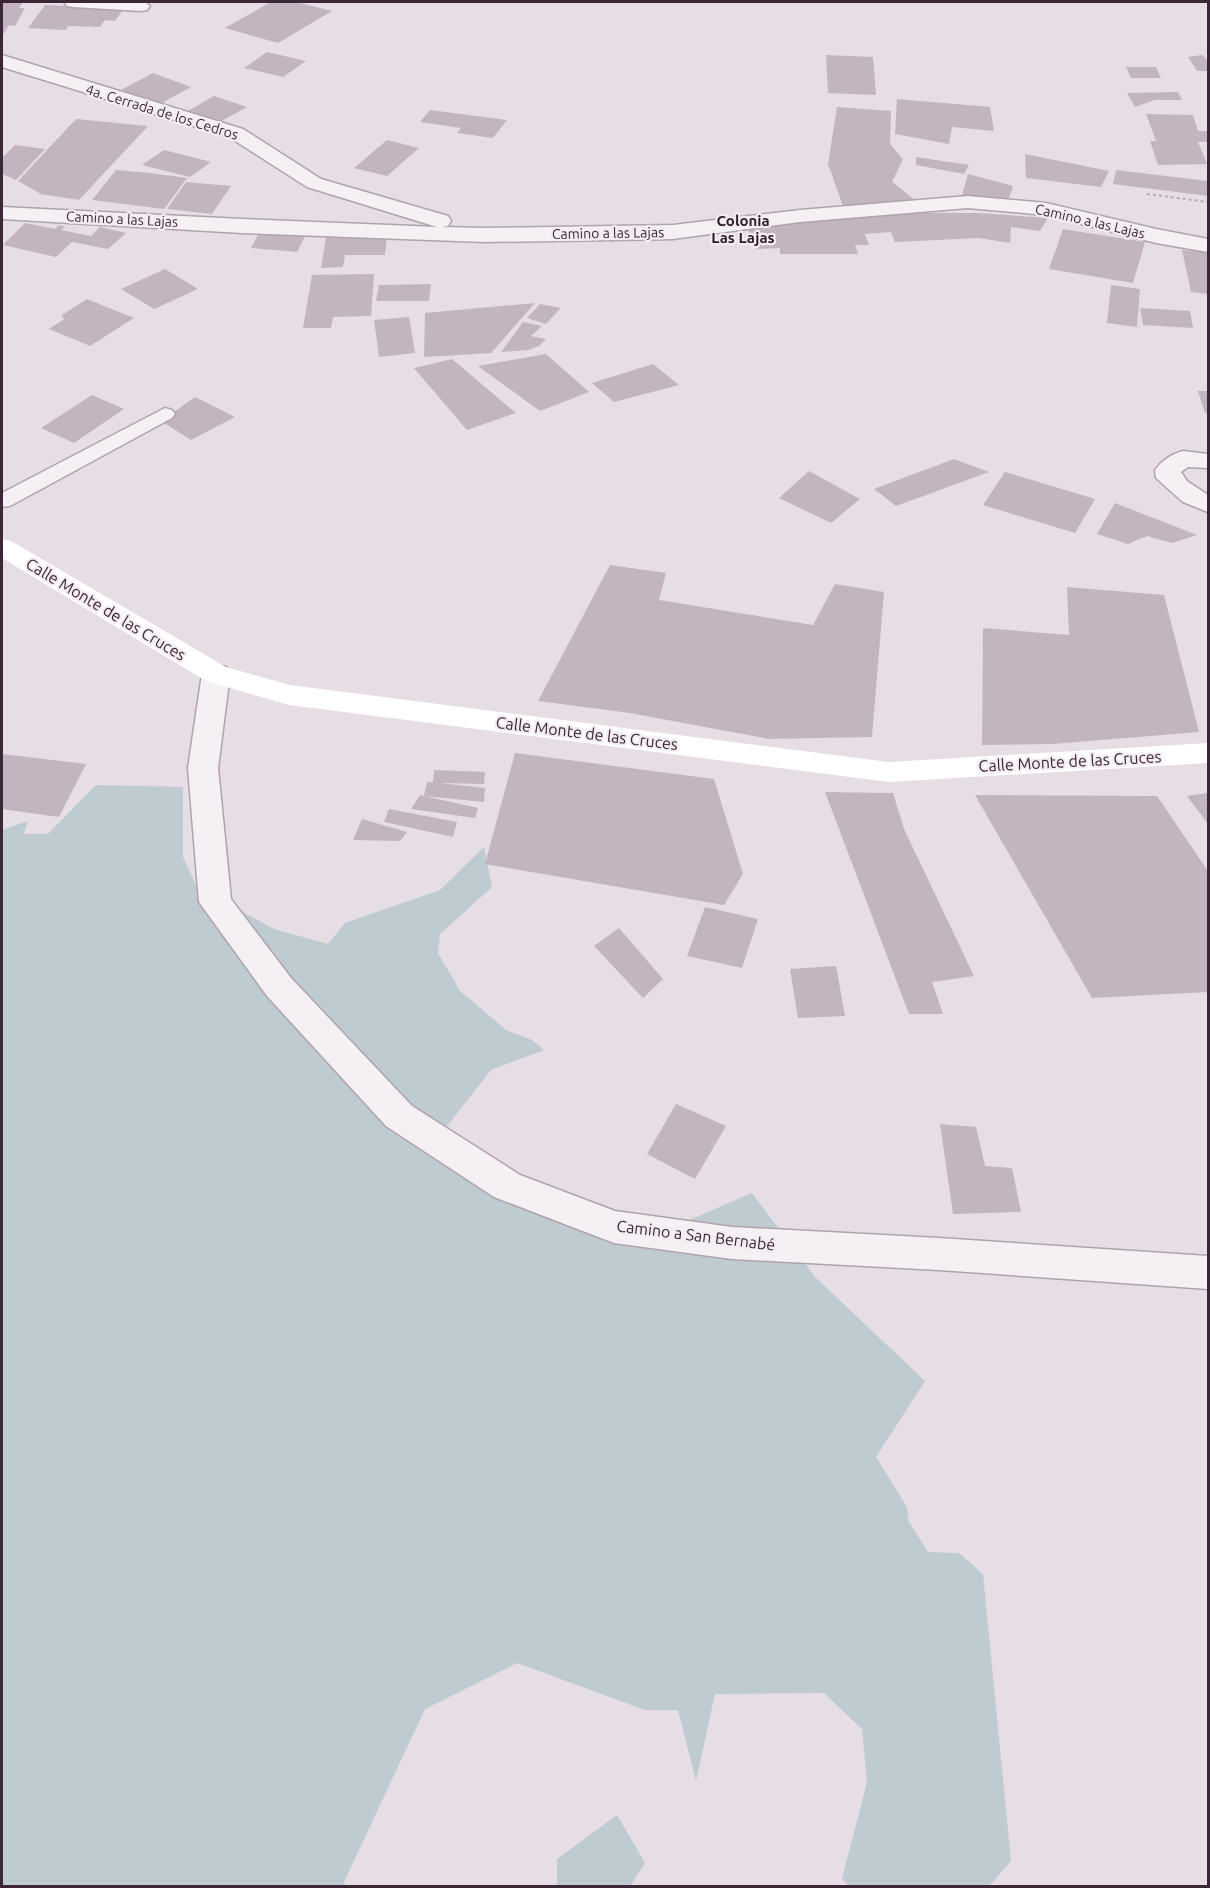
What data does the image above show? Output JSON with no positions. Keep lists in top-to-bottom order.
{
  "streets": {
    "street": [
      "4a. Cerrada de los Cedros",
      "Camino a las Lajas",
      "Calle Monte de las Cruces",
      "Camino a San Bernabé"
    ]
  },
  "crossings": [
    ["4a. Cerrada de los Cedros", "Camino a las Lajas"],
    ["Calle Monte de las Cruces", "Camino a San Bernabé"]
  ],
  "districts": ["Colonia Las Lajas"]
}
